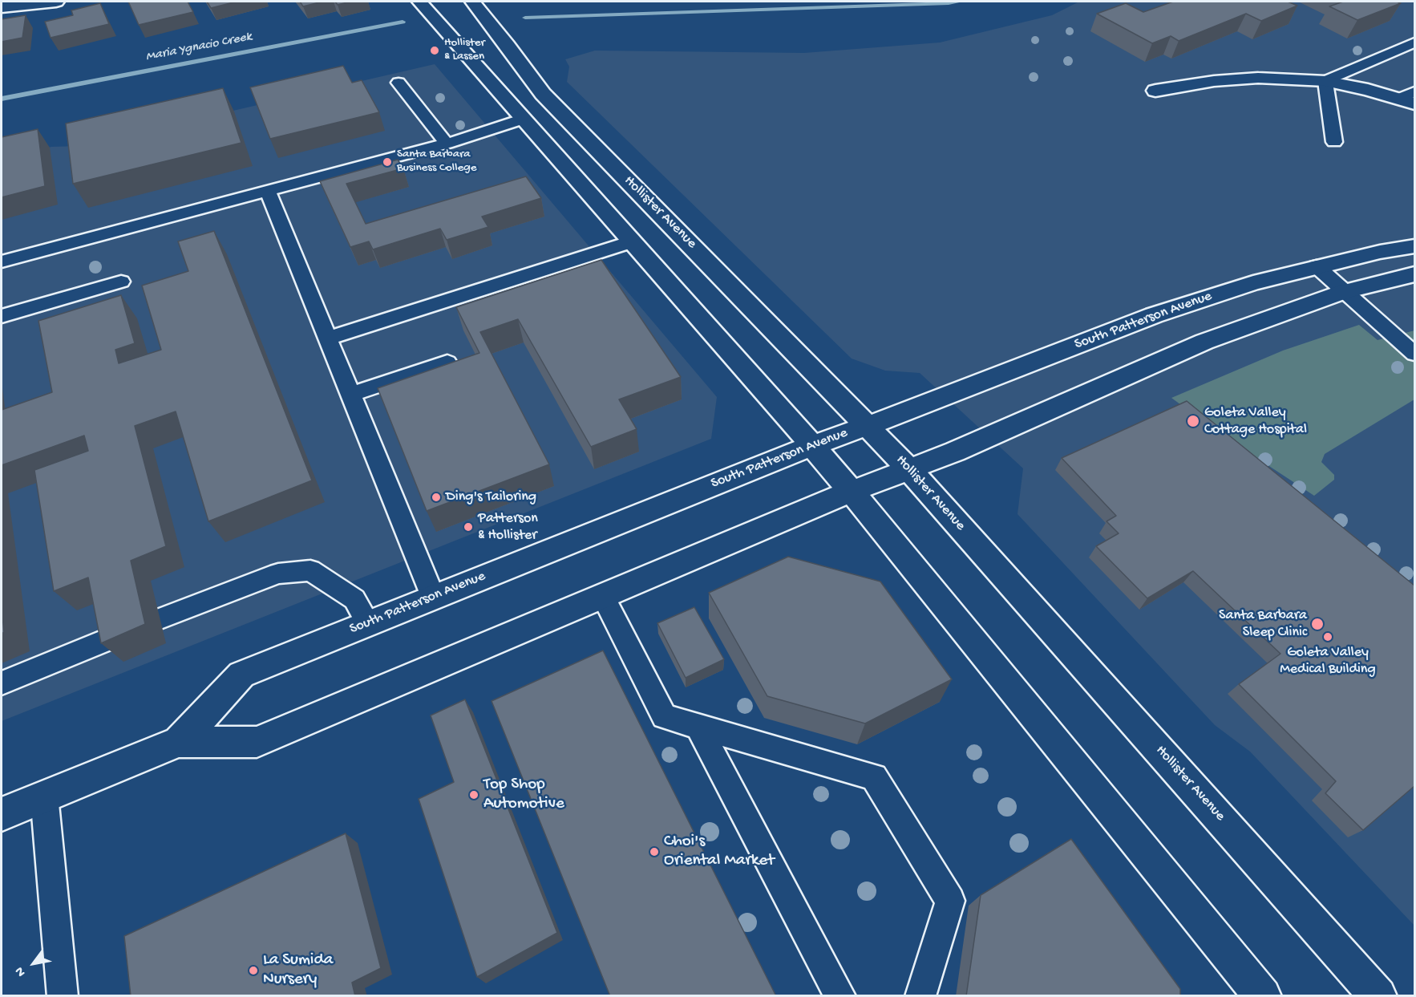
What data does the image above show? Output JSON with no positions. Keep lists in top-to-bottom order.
{
  "streets": {
    "main road": ["Hollister Avenue", "South Patterson Avenue"]
  },
  "crossings": [
    ["Hollister Avenue", "South Patterson Avenue"]
  ],
  "water": ["Maria Ygnacio Creek"],
  "places": [
    "Hollister & Lassen",
    "Santa Barbara Business College",
    "Goleta Valley Cottage Hospital",
    "Ding's Tailoring",
    "Patterson & Hollister",
    "Santa Barbara Sleep Clinic",
    "Goleta Valley Medical Building",
    "Top Shop Automotive",
    "Choi's Oriental Market",
    "La Sumida Nursery"
  ],
  "north": "bottom left"
}
